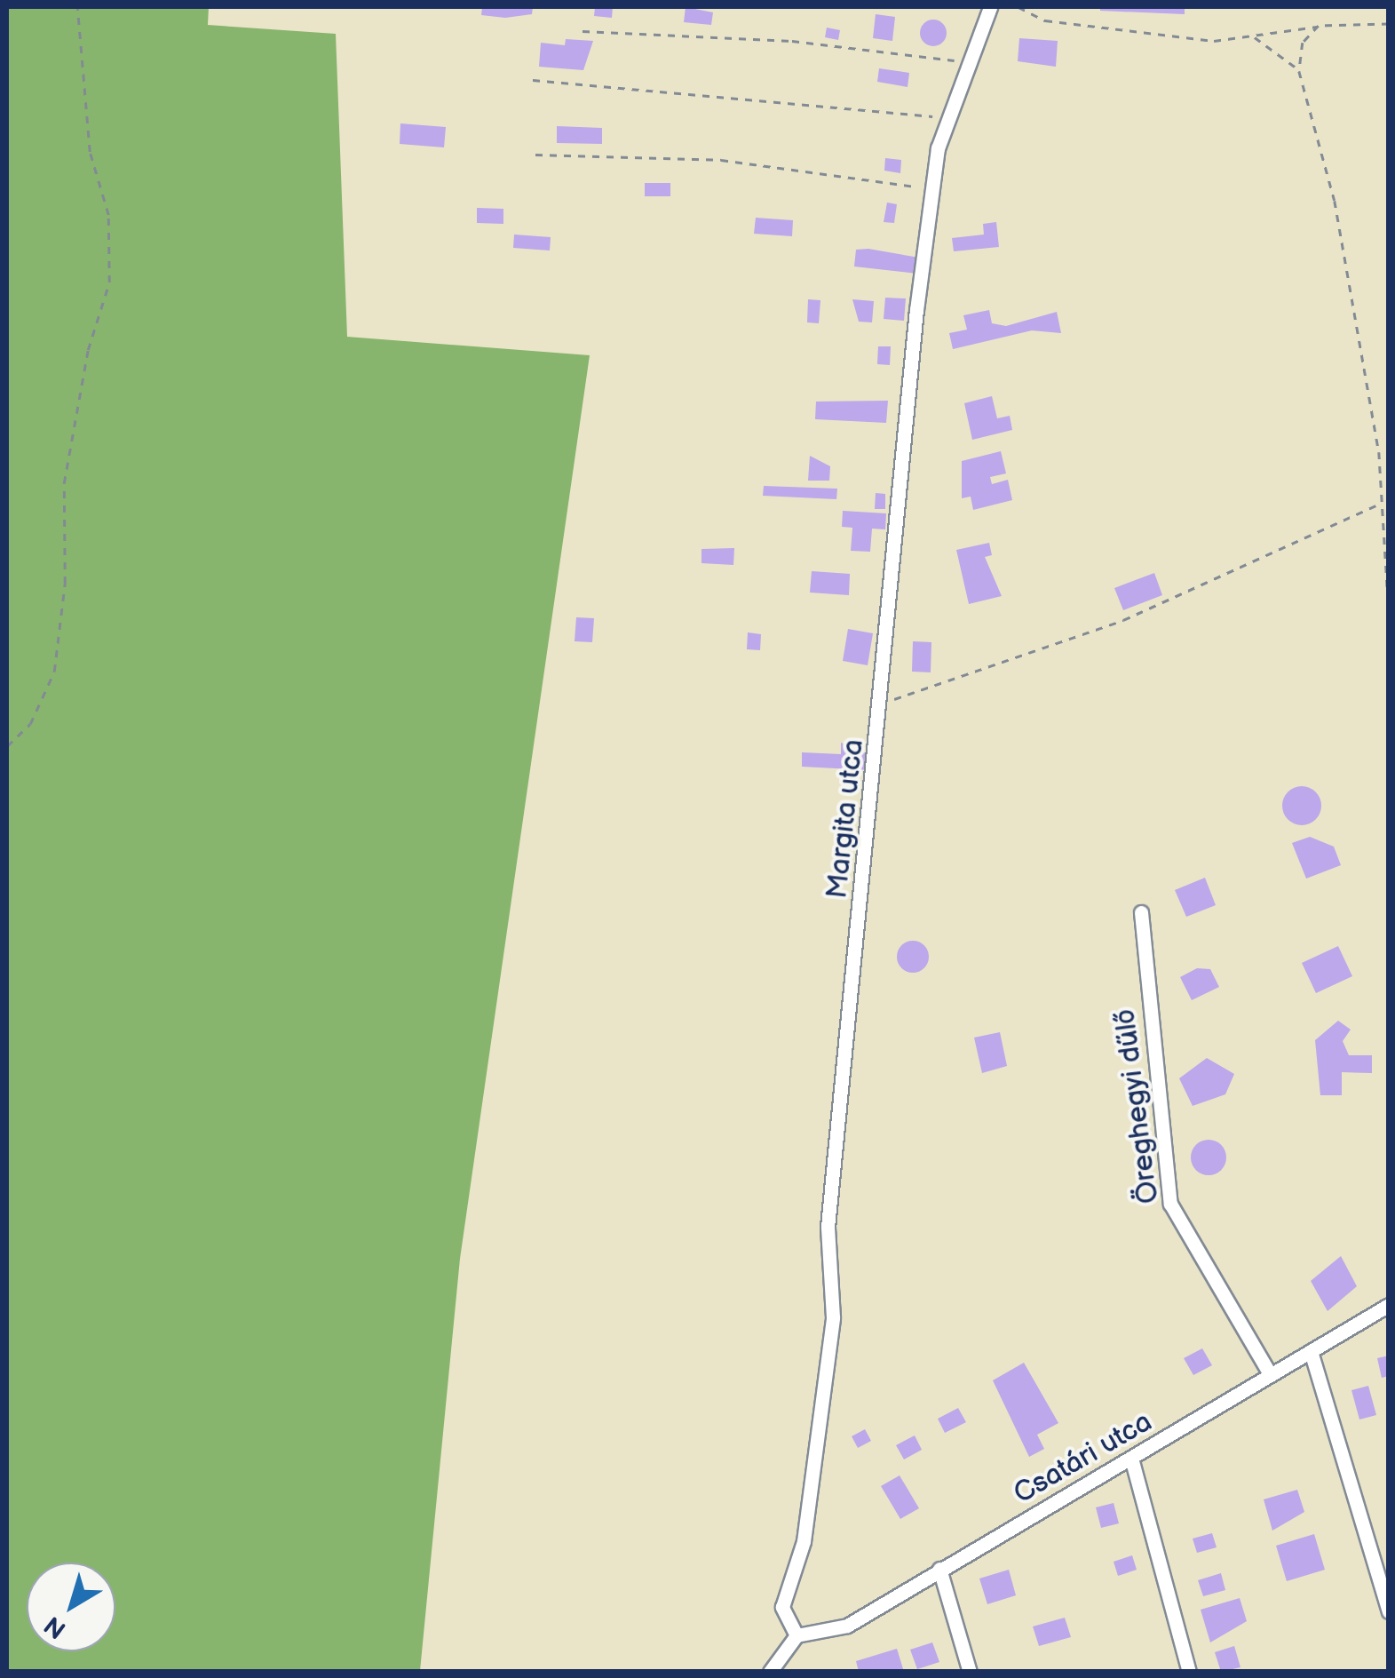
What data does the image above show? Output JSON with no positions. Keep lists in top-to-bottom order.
{
  "streets": {
    "street": ["Margita utca", "Öreghegyi dűlő", "Csatári utca"]
  },
  "crossings": [
    ["Margita utca", "Csatári utca"],
    ["Öreghegyi dűlő", "Csatári utca"]
  ],
  "north": "bottom left"
}
